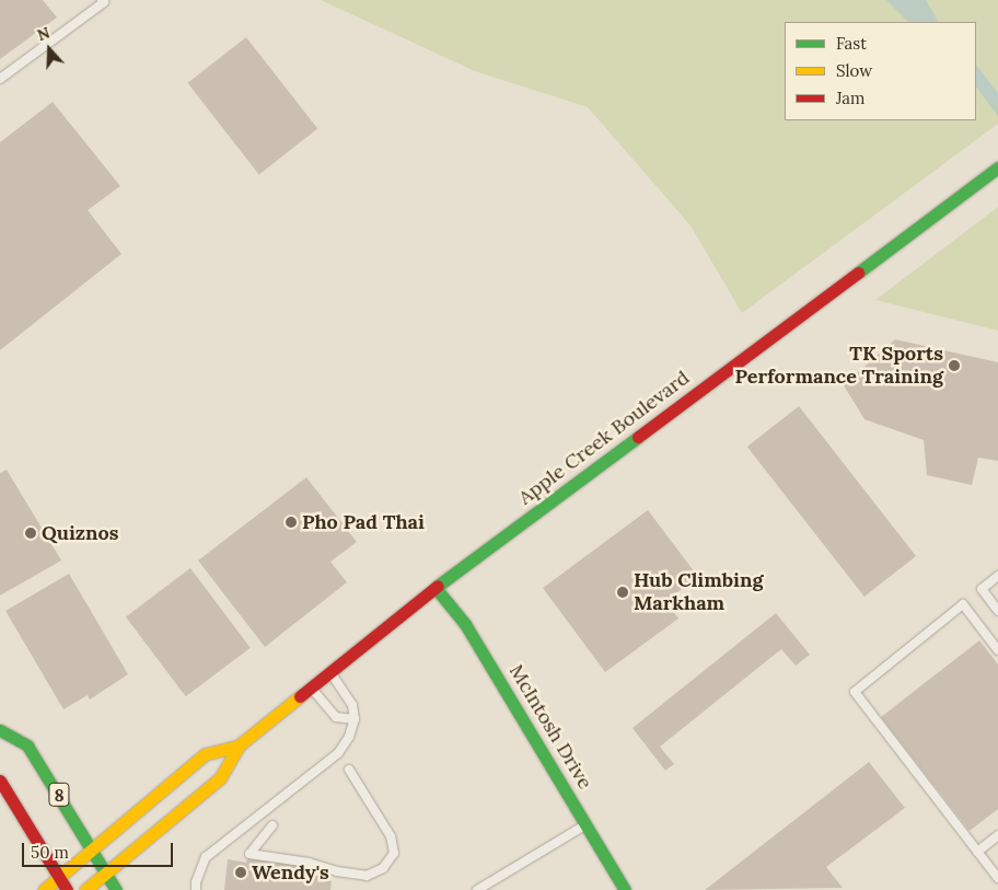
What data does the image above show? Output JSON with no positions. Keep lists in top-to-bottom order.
{
  "streets": {
    "main road": ["Apple Creek Boulevard", "McIntosh Drive", "8"]
  },
  "crossings": [
    ["Apple Creek Boulevard", "McIntosh Drive"],
    ["Apple Creek Boulevard", "8"]
  ],
  "places": [
    "TK Sports Performance Training",
    "Pho Pad Thai",
    "Quiznos",
    "Hub Climbing Markham",
    "Wendy's"
  ],
  "legend": ["Fast", "Slow", "Jam"],
  "scale_bar": "50 m",
  "north": "top"
}
